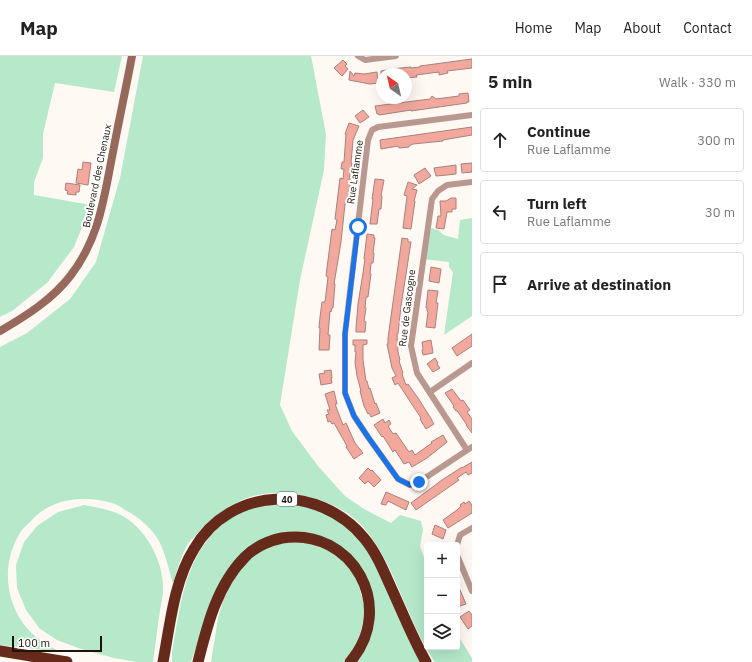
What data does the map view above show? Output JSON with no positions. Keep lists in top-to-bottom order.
{
  "streets": {
    "highway": ["40"],
    "main road": ["Boulevard des Chenaux"],
    "street": ["Rue Laflamme", "Rue de Gascogne"]
  },
  "crossings": [
    ["Rue Laflamme", "Rue de Gascogne"]
  ],
  "scale_bar": "100 m",
  "north": "top left",
  "page": {
    "header": "Map",
    "nav": [
      "Home",
      "Map",
      "About",
      "Contact"
    ],
    "heading": ["5 min", "Walk · 330 m"],
    "list": [
      ["Continue", "Rue Laflamme", "300 m"],
      ["Turn left", "Rue Laflamme", "30 m"],
      "Arrive at destination"
    ],
    "map_buttons": ["+", "−"],
    "scale": "100 m"
  }
}
